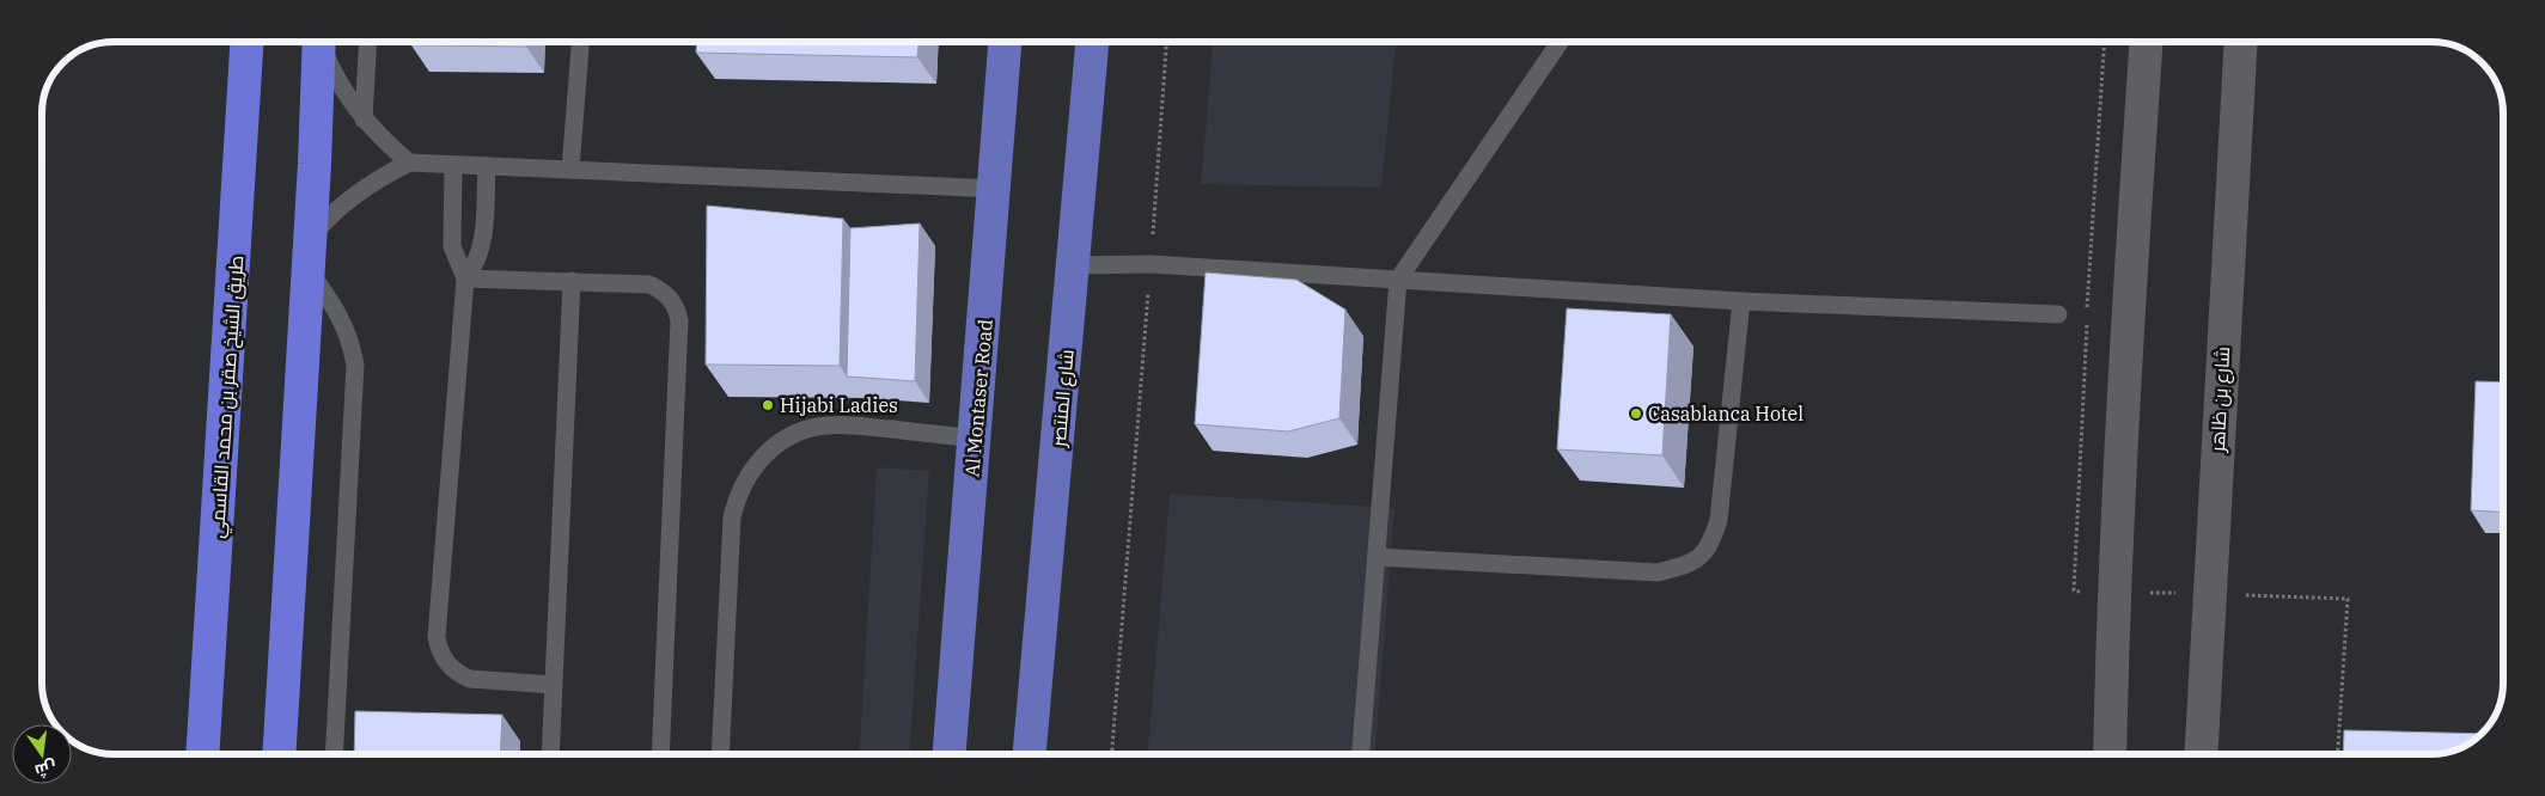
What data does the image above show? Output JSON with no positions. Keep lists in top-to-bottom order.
{
  "streets": {
    "highway": ["طريق الشيخ صقر بن محمد القاسمي"],
    "main road": ["Al Montaser Road", "شارع المنتصر"],
    "street": ["شارع بن ظاهر"]
  },
  "places": ["Hijabi Ladies", "Casablanca Hotel"],
  "north": "bottom"
}
